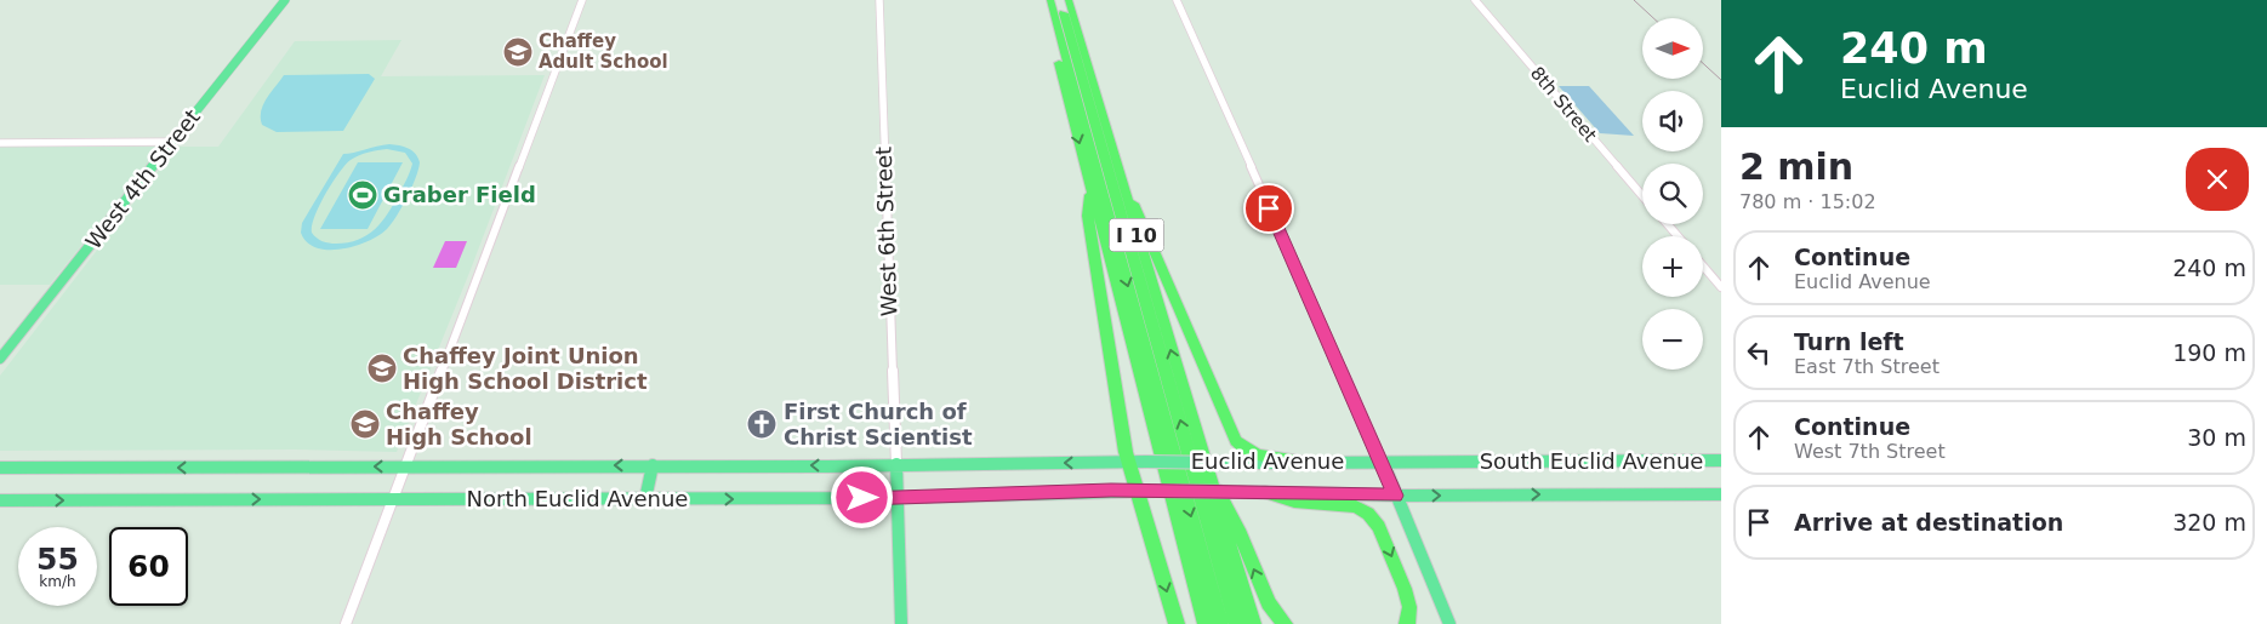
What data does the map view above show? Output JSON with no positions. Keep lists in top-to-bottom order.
{
  "streets": {
    "highway": ["I 10"],
    "main road": [
      "West 4th Street",
      "Euclid Avenue",
      "South Euclid Avenue",
      "North Euclid Avenue"
    ],
    "street": ["8th Street", "West 6th Street"]
  },
  "crossings": [
    ["West 6th Street", "North Euclid Avenue"],
    ["Euclid Avenue", "South Euclid Avenue"],
    ["Euclid Avenue", "North Euclid Avenue"]
  ],
  "places": {
    "school or university": ["Chaffey Adult School", "Chaffey Joint Union High School District", "Chaffey High School"],
    "sports": ["Graber Field"],
    "church": ["First Church of Christ Scientist"]
  },
  "north": "right",
  "page": {
    "turn": ["240 m", "Euclid Avenue"],
    "map_buttons": ["+", "−"],
    "heading": ["2 min", "780 m · 15:02"],
    "list": [
      {
        "name": "Continue",
        "note": "Euclid Avenue",
        "value": "240 m"
      },
      {
        "name": "Turn left",
        "note": "East 7th Street",
        "value": "190 m"
      },
      {
        "name": "Continue",
        "note": "West 7th Street",
        "value": "30 m"
      },
      {
        "name": "Arrive at destination",
        "value": "320 m"
      }
    ],
    "speed": "55 km/h",
    "limit": "60"
  }
}
